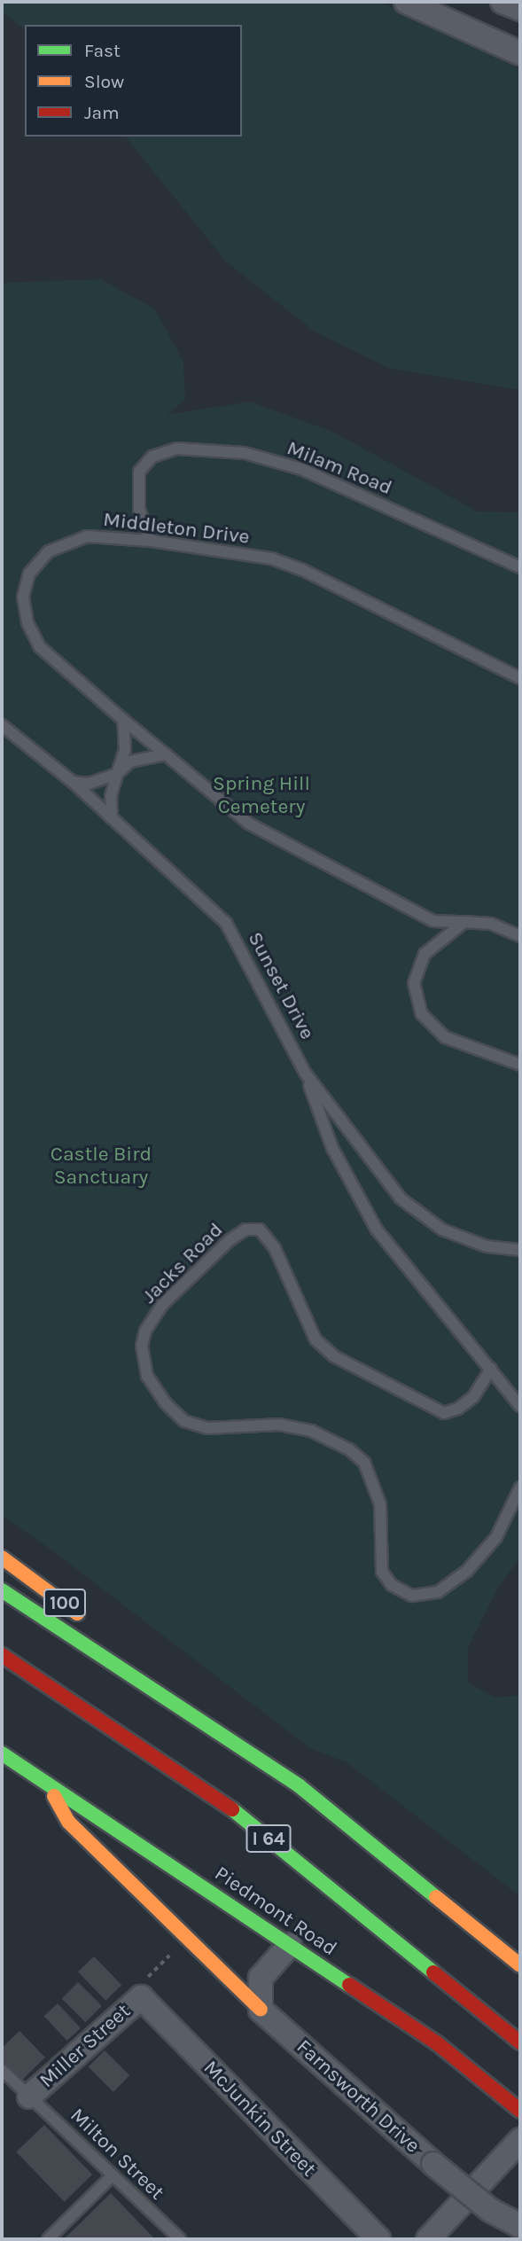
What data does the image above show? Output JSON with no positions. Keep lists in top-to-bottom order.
{
  "streets": {
    "main road": ["100", "I 64", "Piedmont Road"],
    "street": ["Miller Street", "Farnsworth Drive", "McJunkin Street"],
    "lane": [
      "Milam Road",
      "Middleton Drive",
      "Sunset Drive",
      "Jacks Road",
      "Milton Street"
    ]
  },
  "crossings": [
    ["Milam Road", "Middleton Drive"],
    ["Miller Street", "McJunkin Street"],
    ["Miller Street", "Milton Street"]
  ],
  "parks": ["Spring Hill Cemetery", "Castle Bird Sanctuary"],
  "legend": ["Fast", "Slow", "Jam"]
}
